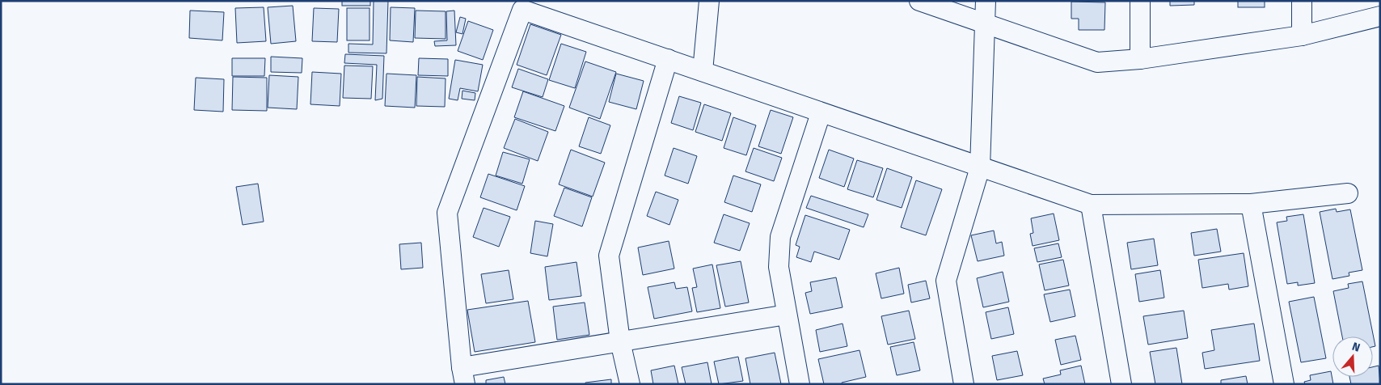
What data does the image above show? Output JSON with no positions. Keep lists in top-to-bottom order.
{
  "north": "top"
}
